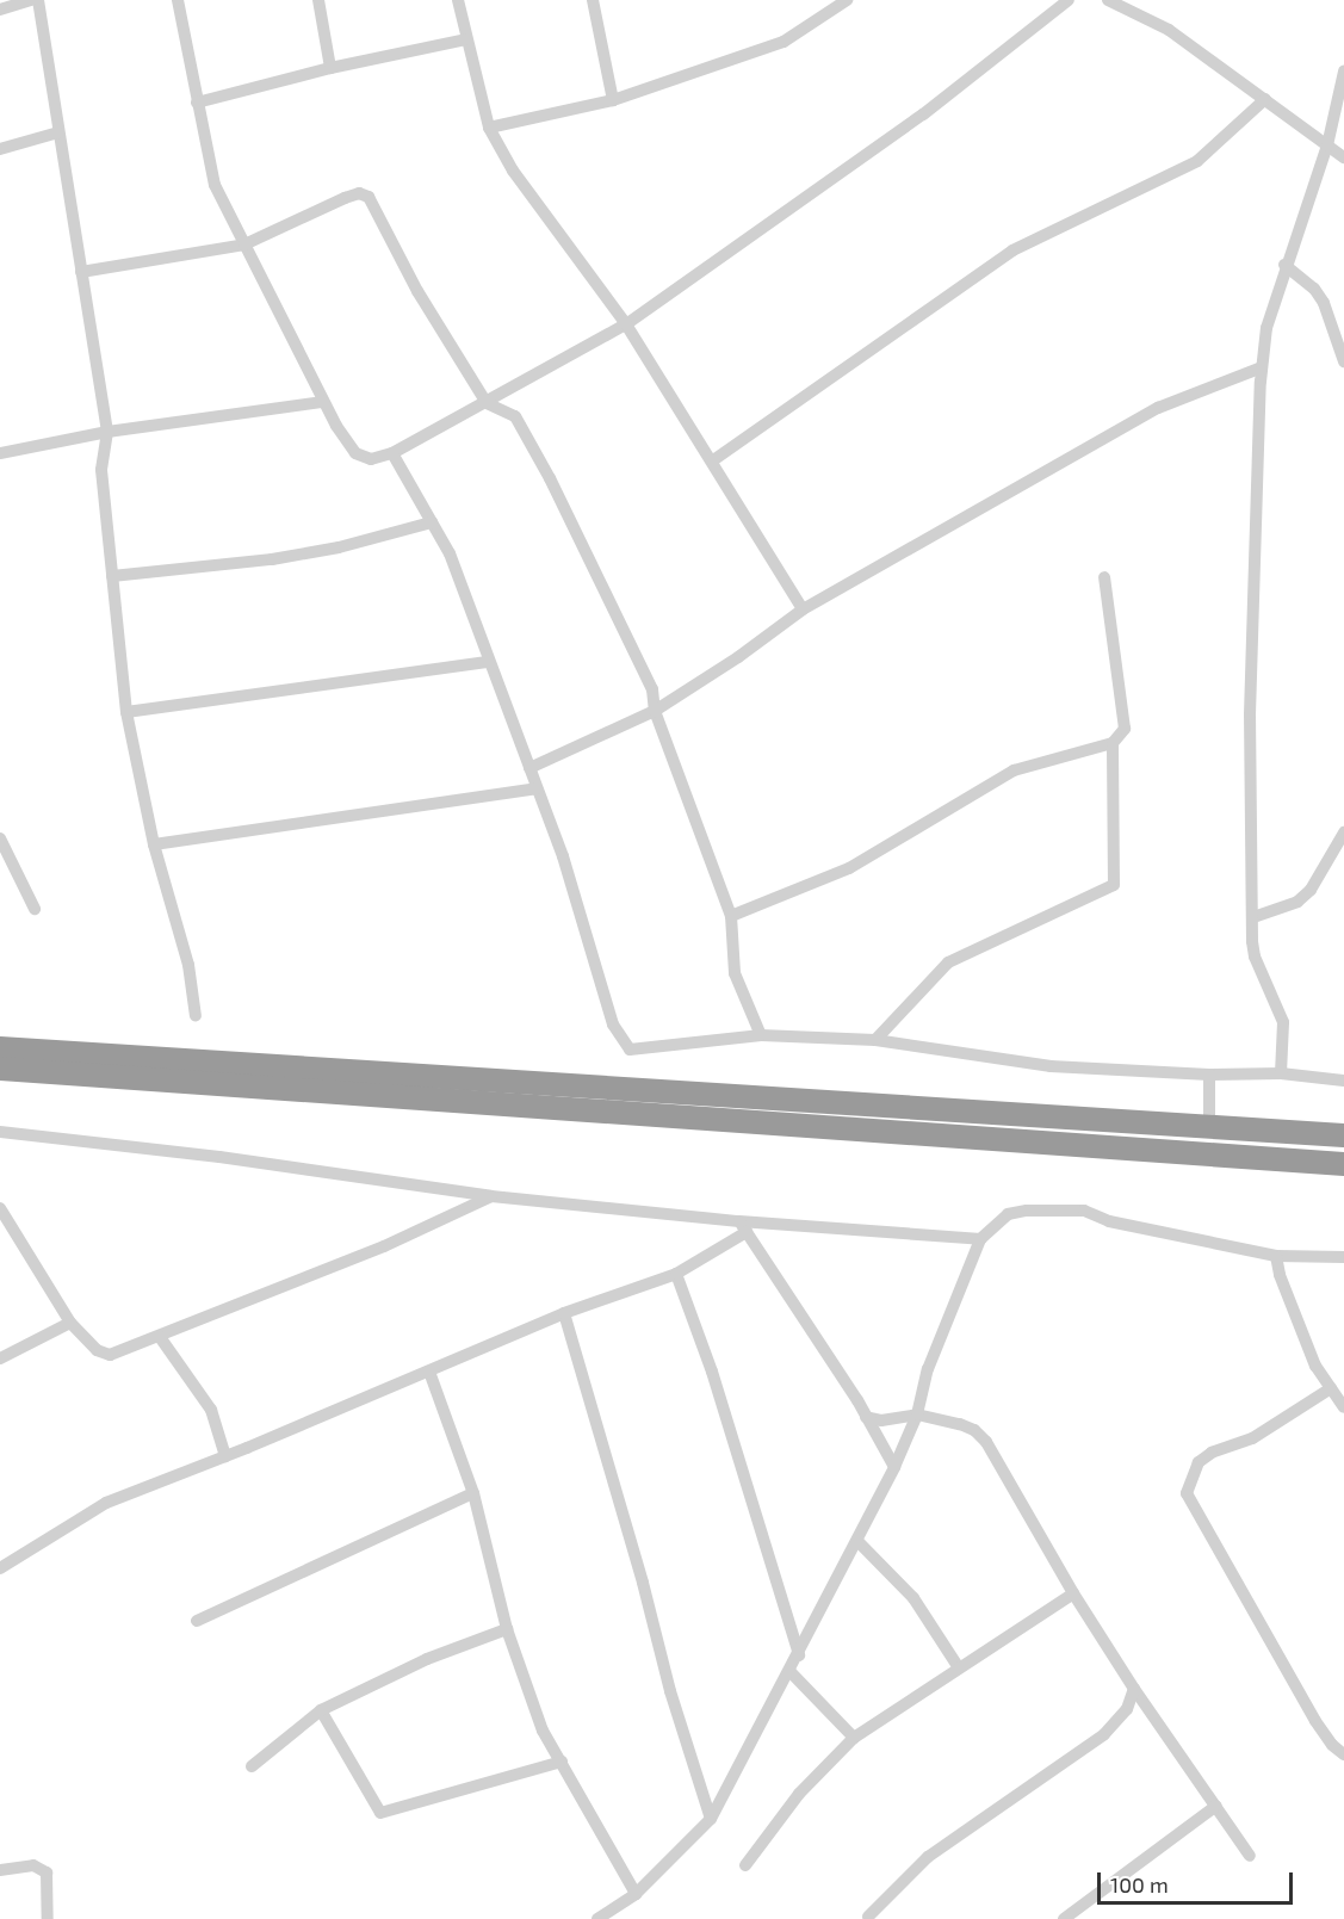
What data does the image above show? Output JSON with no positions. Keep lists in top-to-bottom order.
{
  "scale_bar": "100 m"
}
